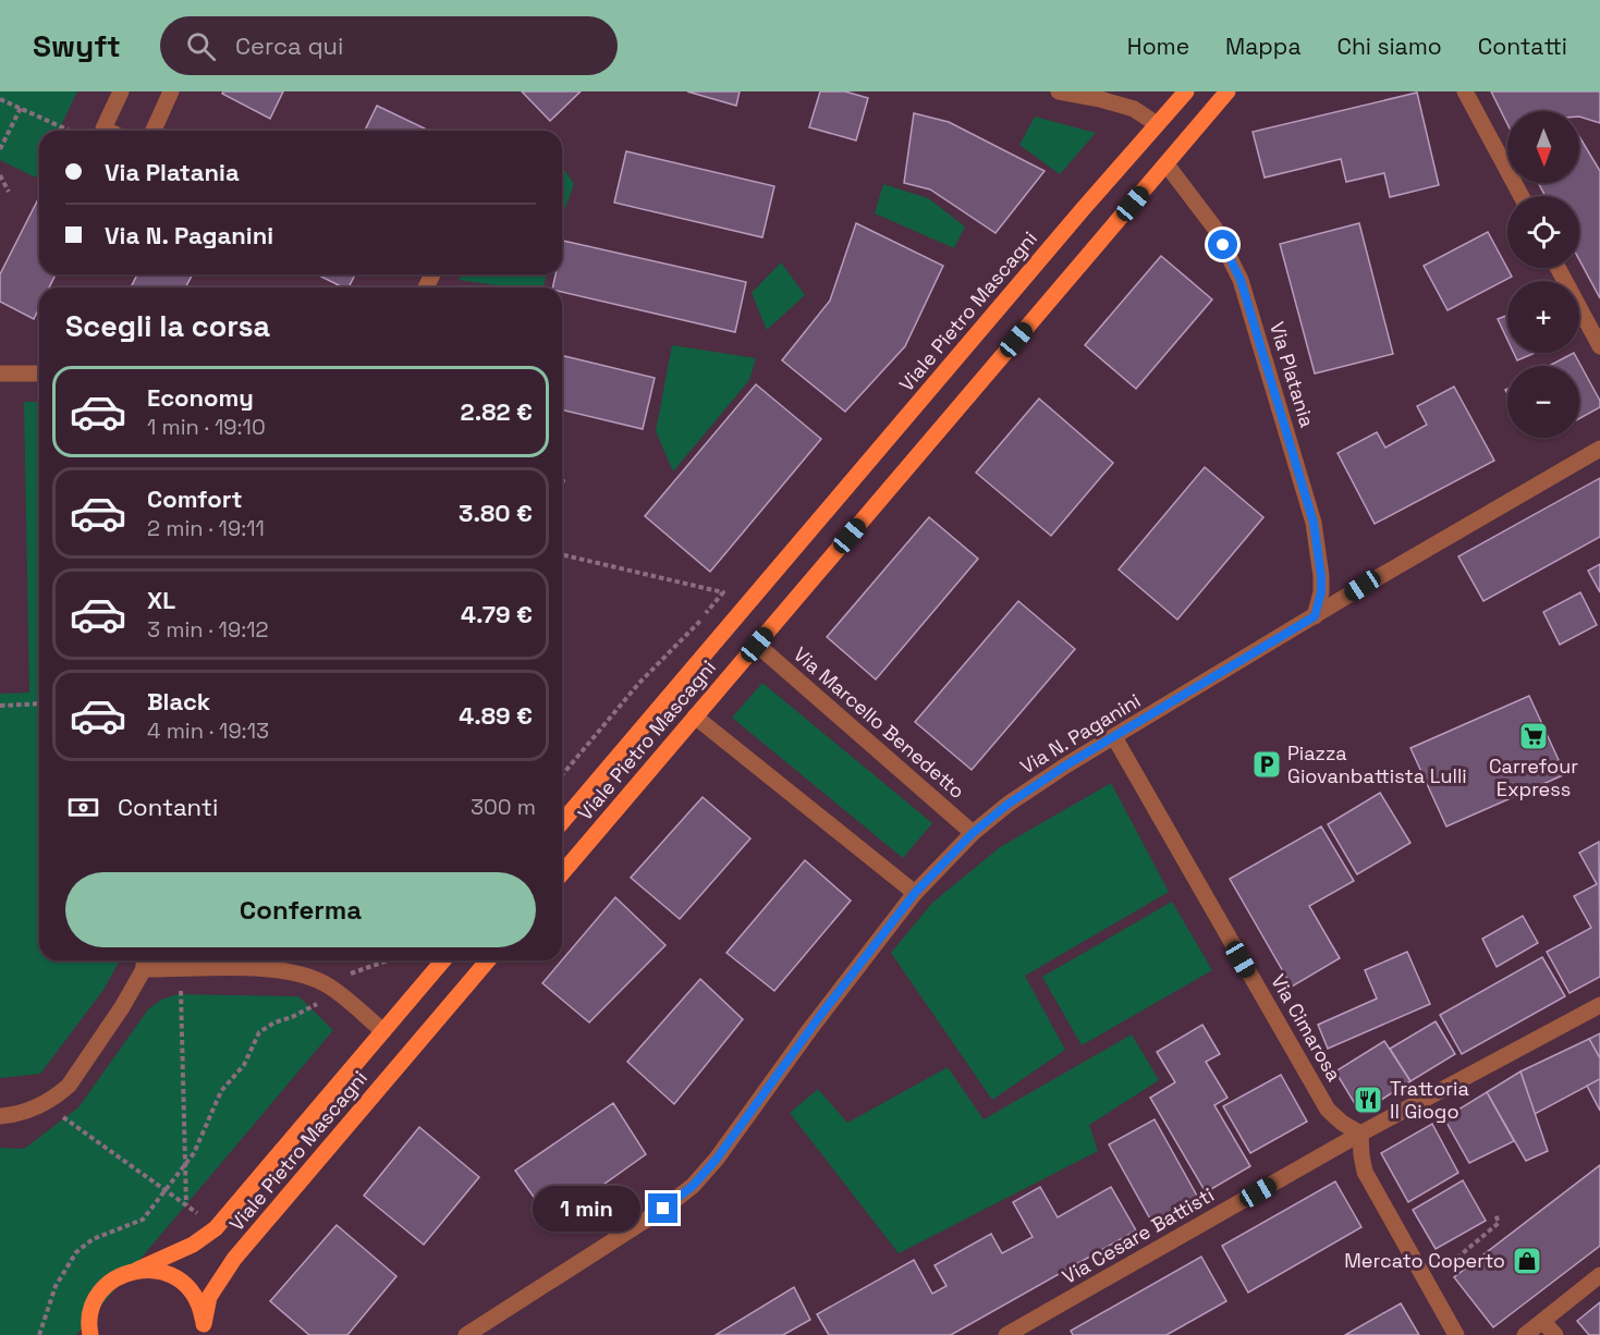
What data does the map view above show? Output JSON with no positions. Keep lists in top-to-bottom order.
{
  "streets": {
    "main road": ["Viale Pietro Mascagni"],
    "street": [
      "Via Platania",
      "Via Marcello Benedetto",
      "Via N. Paganini",
      "Via Cimarosa",
      "Via Cesare Battisti"
    ]
  },
  "crossings": [
    ["Viale Pietro Mascagni", "Via Platania"],
    ["Viale Pietro Mascagni", "Via Marcello Benedetto"],
    ["Via Platania", "Via N. Paganini"],
    ["Via Marcello Benedetto", "Via N. Paganini"],
    ["Via N. Paganini", "Via Cimarosa"],
    ["Via Cimarosa", "Via Cesare Battisti"]
  ],
  "places": {
    "supermarket": ["Carrefour Express"],
    "parking": ["Piazza Giovanbattista Lulli"],
    "restaurant": ["Trattoria Il Giogo"],
    "shop": ["Mercato Coperto"]
  },
  "north": "bottom",
  "page": {
    "header": "Swyft",
    "search": "Cerca qui",
    "nav": [
      "Home",
      "Mappa",
      "Chi siamo",
      "Contatti"
    ],
    "map_buttons": ["+", "−"],
    "banner": ["Via Platania", "Via N. Paganini"],
    "heading": "Scegli la corsa",
    "list": [
      {
        "name": "Economy",
        "note": "1 min · 19:10",
        "value": "2.82 €"
      },
      {
        "name": "Comfort",
        "note": "2 min · 19:11",
        "value": "3.80 €"
      },
      {
        "name": "XL",
        "note": "3 min · 19:12",
        "value": "4.79 €"
      },
      {
        "name": "Black",
        "note": "4 min · 19:13",
        "value": "4.89 €"
      }
    ],
    "pay": ["Contanti", "300 m"],
    "buttons": "Conferma",
    "bubble": "1 min"
  }
}
